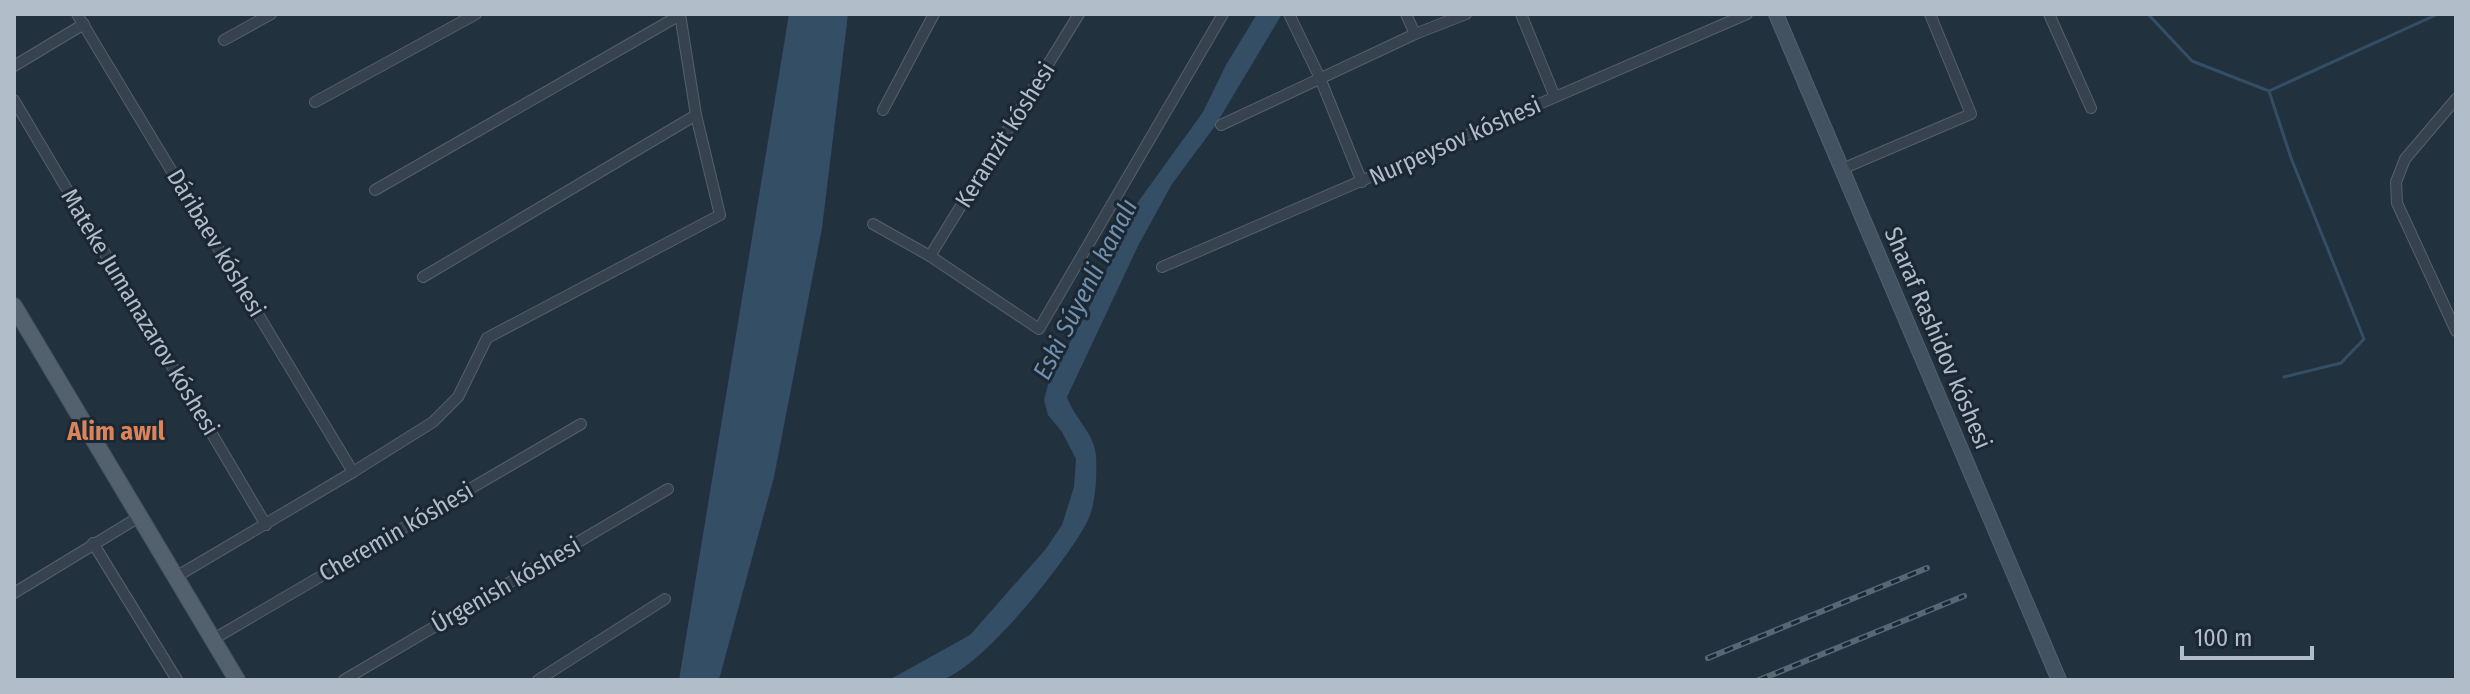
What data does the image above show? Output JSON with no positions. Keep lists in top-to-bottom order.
{
  "streets": {
    "street": [
      "Keramzit kóshesi",
      "Nurpeysov kóshesi",
      "Dáribaev kóshesi",
      "Mateke Jumanazarov kóshesi",
      "Sharaf Rashidov kóshesi",
      "Cheremin kóshesi",
      "Úrgenish kóshesi"
    ]
  },
  "districts": ["Alim awıl"],
  "water": ["Eski Súyenli kanalı"],
  "scale_bar": "100 m"
}
